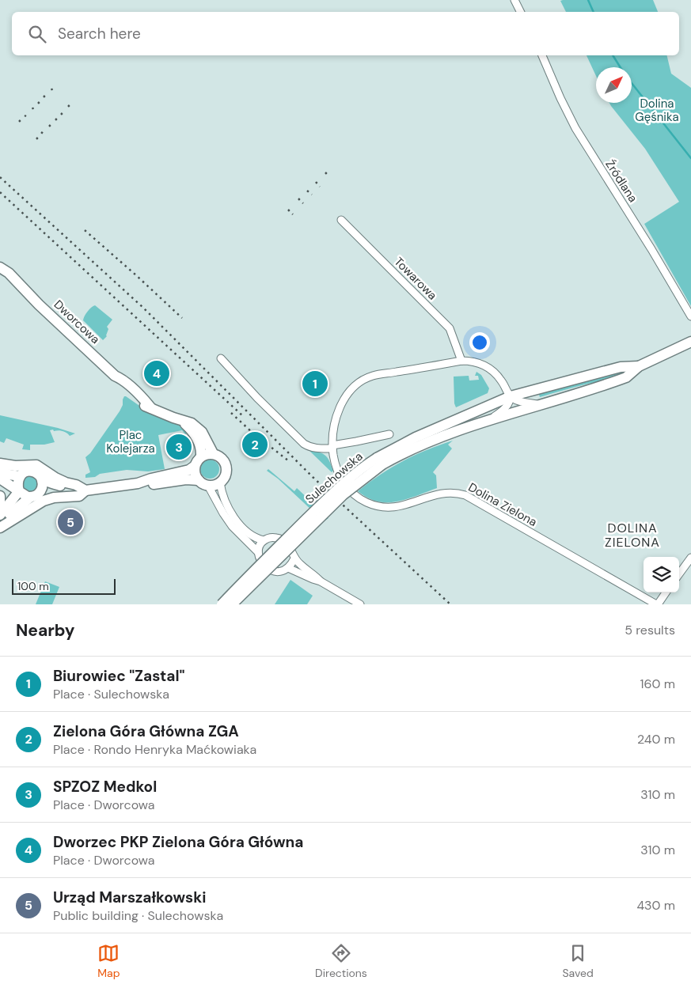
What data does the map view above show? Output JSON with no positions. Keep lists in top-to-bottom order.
{
  "streets": {
    "street": [
      "Źródlana",
      "Towarowa",
      "Dworcowa",
      "Sulechowska",
      "Dolina Zielona"
    ]
  },
  "districts": ["DOLINA ZIELONA"],
  "parks": ["Dolina Gęśnika", "Plac Kolejarza"],
  "scale_bar": "100 m",
  "north": "top right",
  "page": {
    "search": "Search here",
    "pins": [
      "4",
      "1",
      "2",
      "3",
      "5"
    ],
    "scale": "100 m",
    "heading": ["Nearby", "5 results"],
    "list": [
      {
        "mark": "1",
        "name": "Biurowiec \"Zastal\"",
        "note": "Place · Sulechowska",
        "value": "160 m"
      },
      {
        "mark": "2",
        "name": "Zielona Góra Główna ZGA",
        "note": "Place · Rondo Henryka Maćkowiaka",
        "value": "240 m"
      },
      {
        "mark": "3",
        "name": "SPZOZ Medkol",
        "note": "Place · Dworcowa",
        "value": "310 m"
      },
      {
        "mark": "4",
        "name": "Dworzec PKP Zielona Góra Główna",
        "note": "Place · Dworcowa",
        "value": "310 m"
      },
      {
        "mark": "5",
        "name": "Urząd Marszałkowski",
        "note": "Public building · Sulechowska",
        "value": "430 m"
      }
    ],
    "nav": ["Map", "Directions", "Saved"]
  }
}
